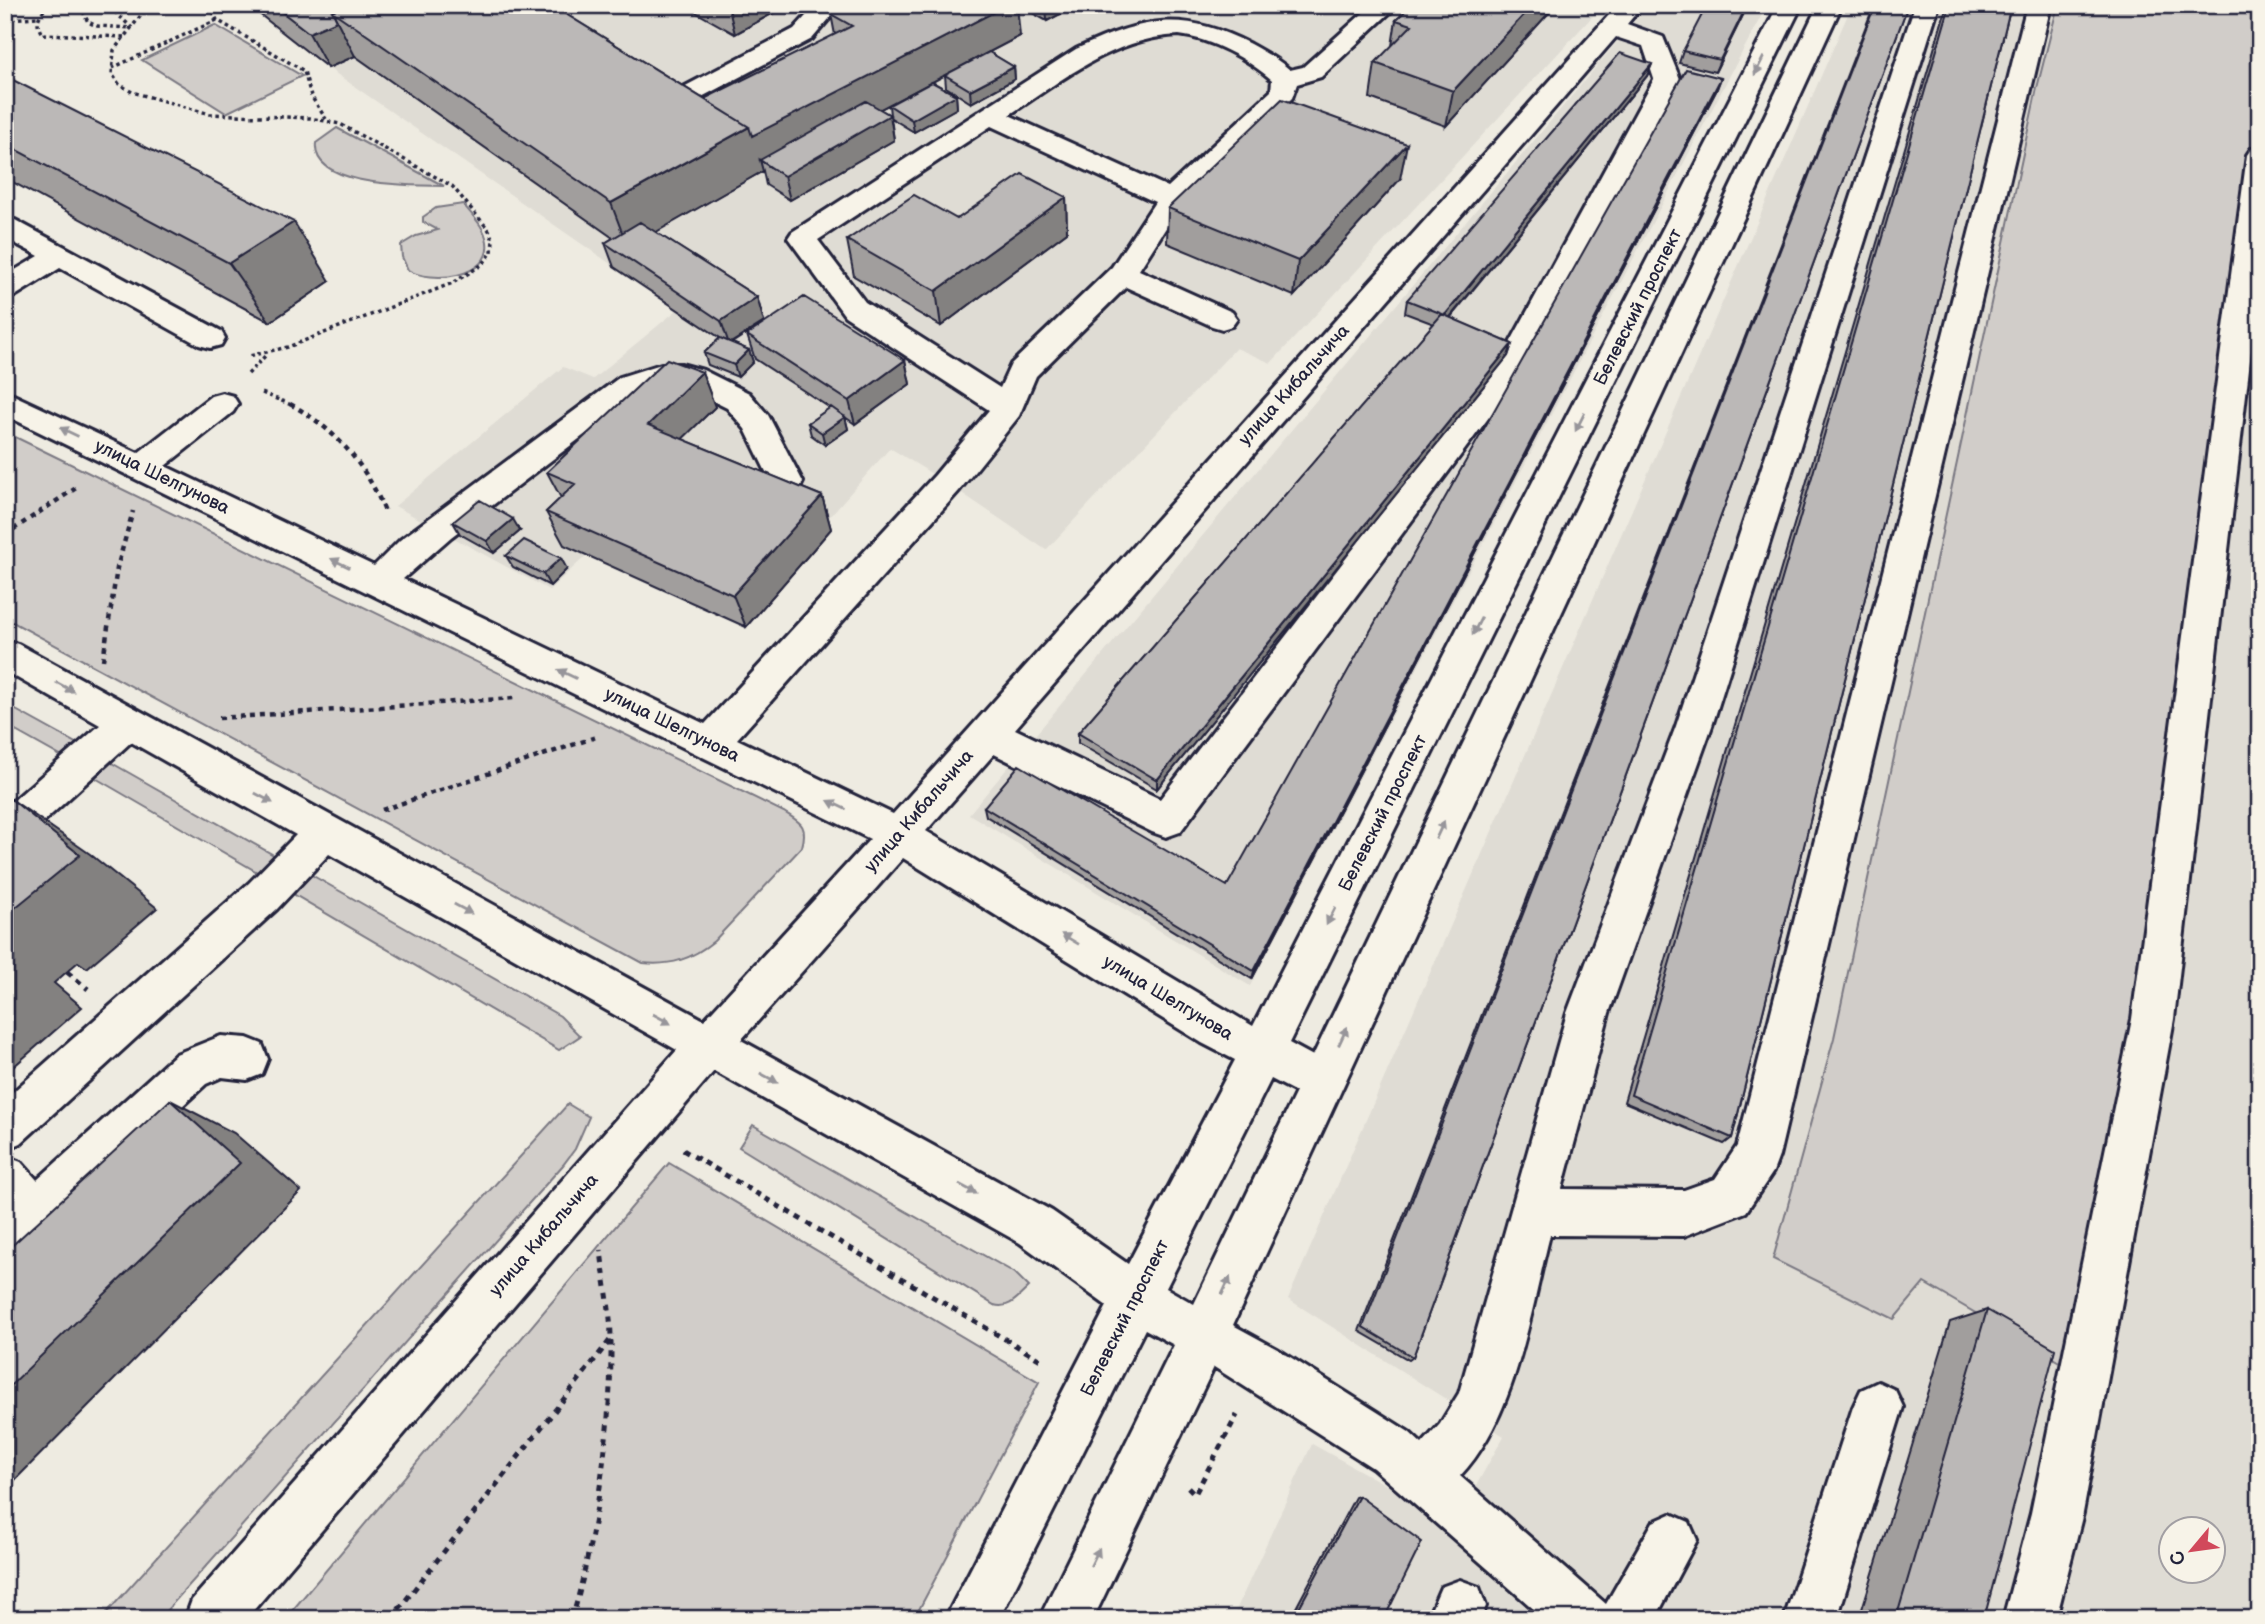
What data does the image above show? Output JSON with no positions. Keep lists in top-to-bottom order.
{
  "streets": {
    "street": ["Белевский проспект", "улица Кибальчича", "улица Шелгунова"]
  },
  "crossings": [
    ["Белевский проспект", "улица Шелгунова"],
    ["улица Кибальчича", "улица Шелгунова"]
  ],
  "north": "bottom left"
}
